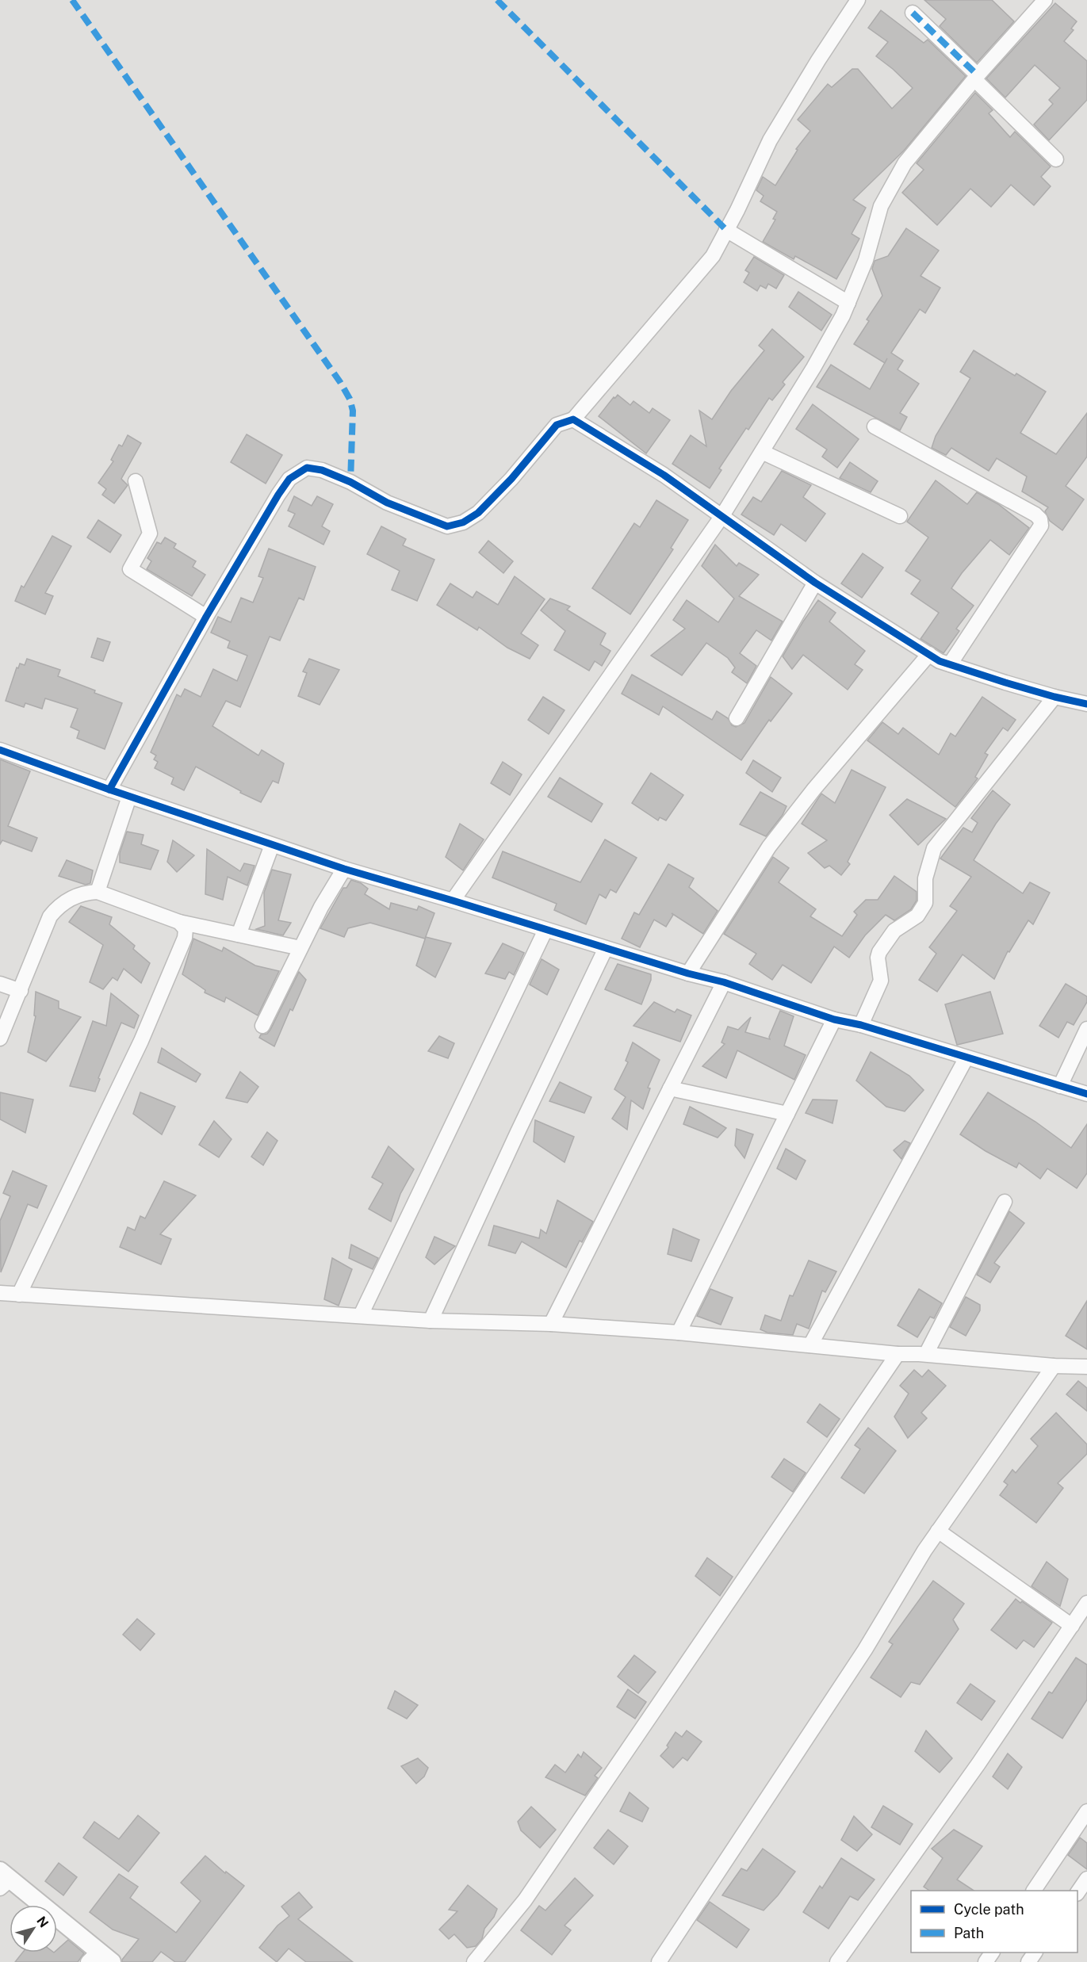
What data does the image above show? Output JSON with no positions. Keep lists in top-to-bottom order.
{
  "legend": ["Cycle path", "Path"],
  "north": "top right"
}
